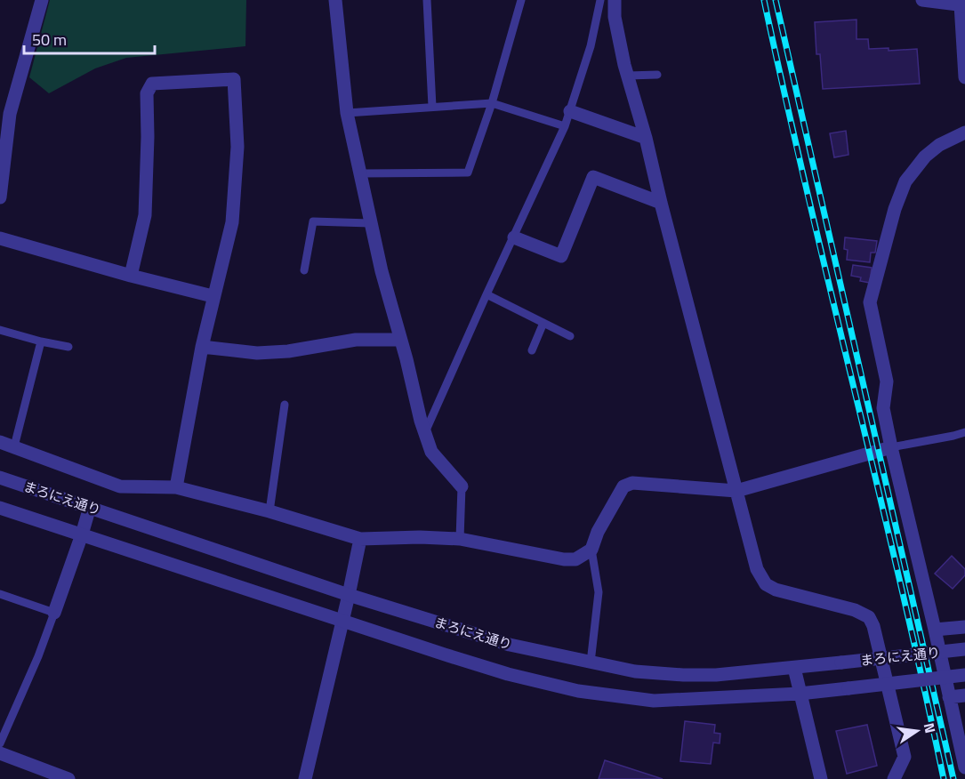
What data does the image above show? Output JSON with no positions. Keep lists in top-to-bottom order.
{
  "streets": {
    "street": ["まろにえ通り"]
  },
  "scale_bar": "50 m",
  "north": "right"
}
